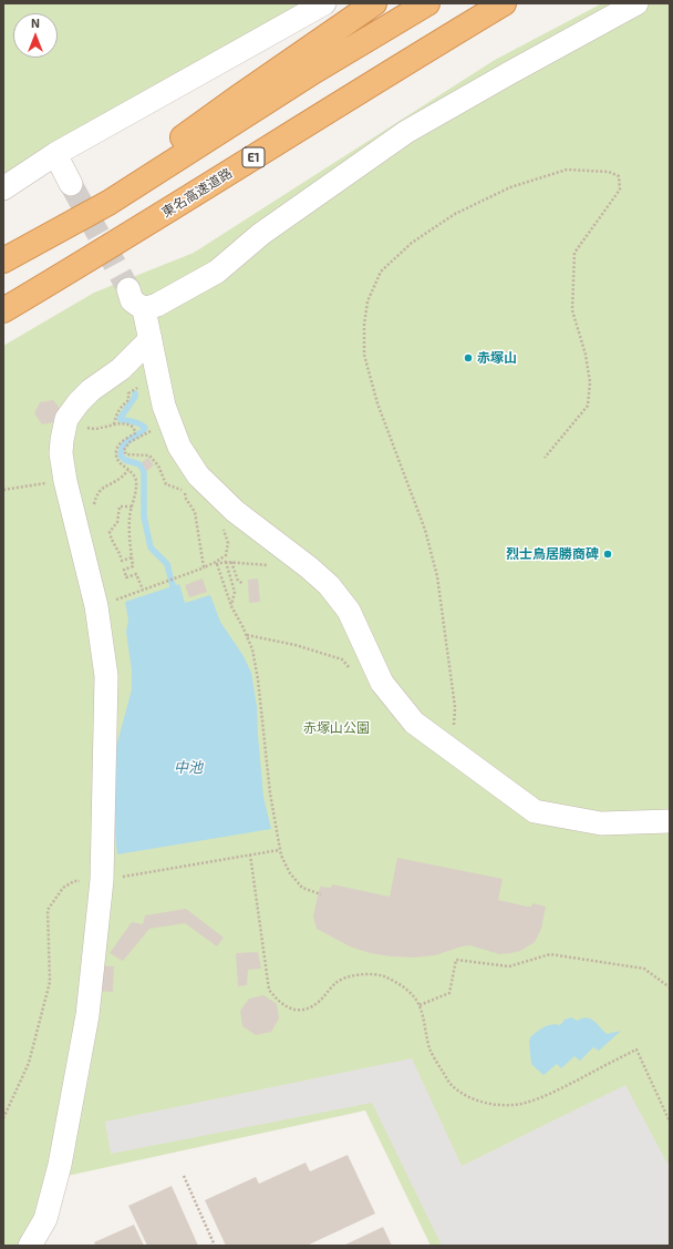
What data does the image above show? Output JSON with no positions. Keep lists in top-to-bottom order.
{
  "streets": {
    "highway": ["E1", "東名高速道路"]
  },
  "water": ["中池"],
  "parks": ["赤塚山公園"],
  "places": ["赤塚山", "烈士鳥居勝商碑"],
  "north": "top"
}
